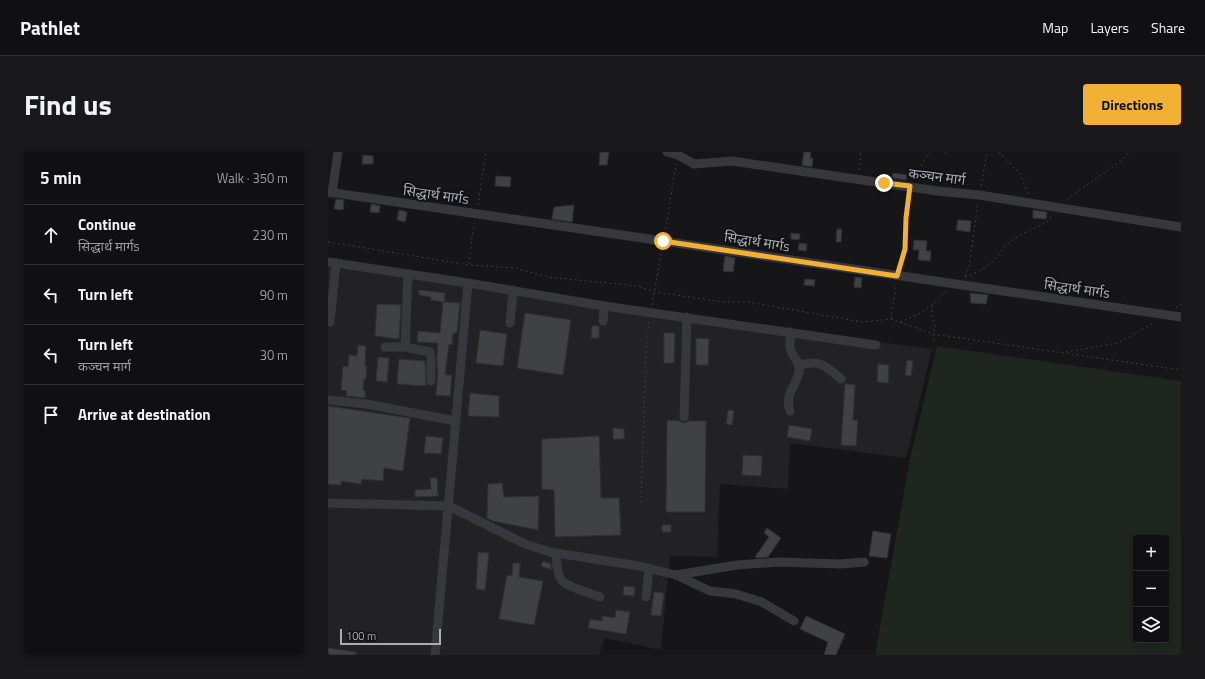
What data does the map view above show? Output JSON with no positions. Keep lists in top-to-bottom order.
{
  "streets": {
    "street": ["कञ्चन मार्ग", "सिद्धार्थ मार्गs"]
  },
  "scale_bar": "100 m",
  "page": {
    "header": "Pathlet",
    "nav": ["Map", "Layers", "Share"],
    "title": "Find us",
    "buttons": "Directions",
    "heading": ["5 min", "Walk · 350 m"],
    "list": [
      ["Continue", "सिद्धार्थ मार्गs", "230 m"],
      ["Turn left", "90 m"],
      ["Turn left", "कञ्चन मार्ग", "30 m"],
      "Arrive at destination"
    ],
    "map_buttons": ["+", "−"],
    "scale": "100 m"
  }
}
